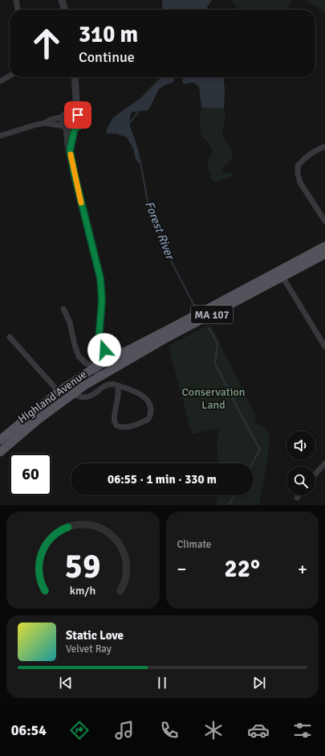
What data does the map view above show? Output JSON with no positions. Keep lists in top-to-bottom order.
{
  "streets": {
    "main road": ["MA 107", "Highland Avenue"]
  },
  "water": ["Forest River"],
  "parks": ["Conservation Land"],
  "page": {
    "turn": ["310 m", "Continue"],
    "limit": "60",
    "trip": "06:55 · 1 min · 330 m",
    "tile": "Climate",
    "heat": ["−", "22°", "+"],
    "song": ["Static Love", "Velvet Ray"],
    "tabs": "06:54",
    "gauge": ["59", "km/h"]
  }
}
